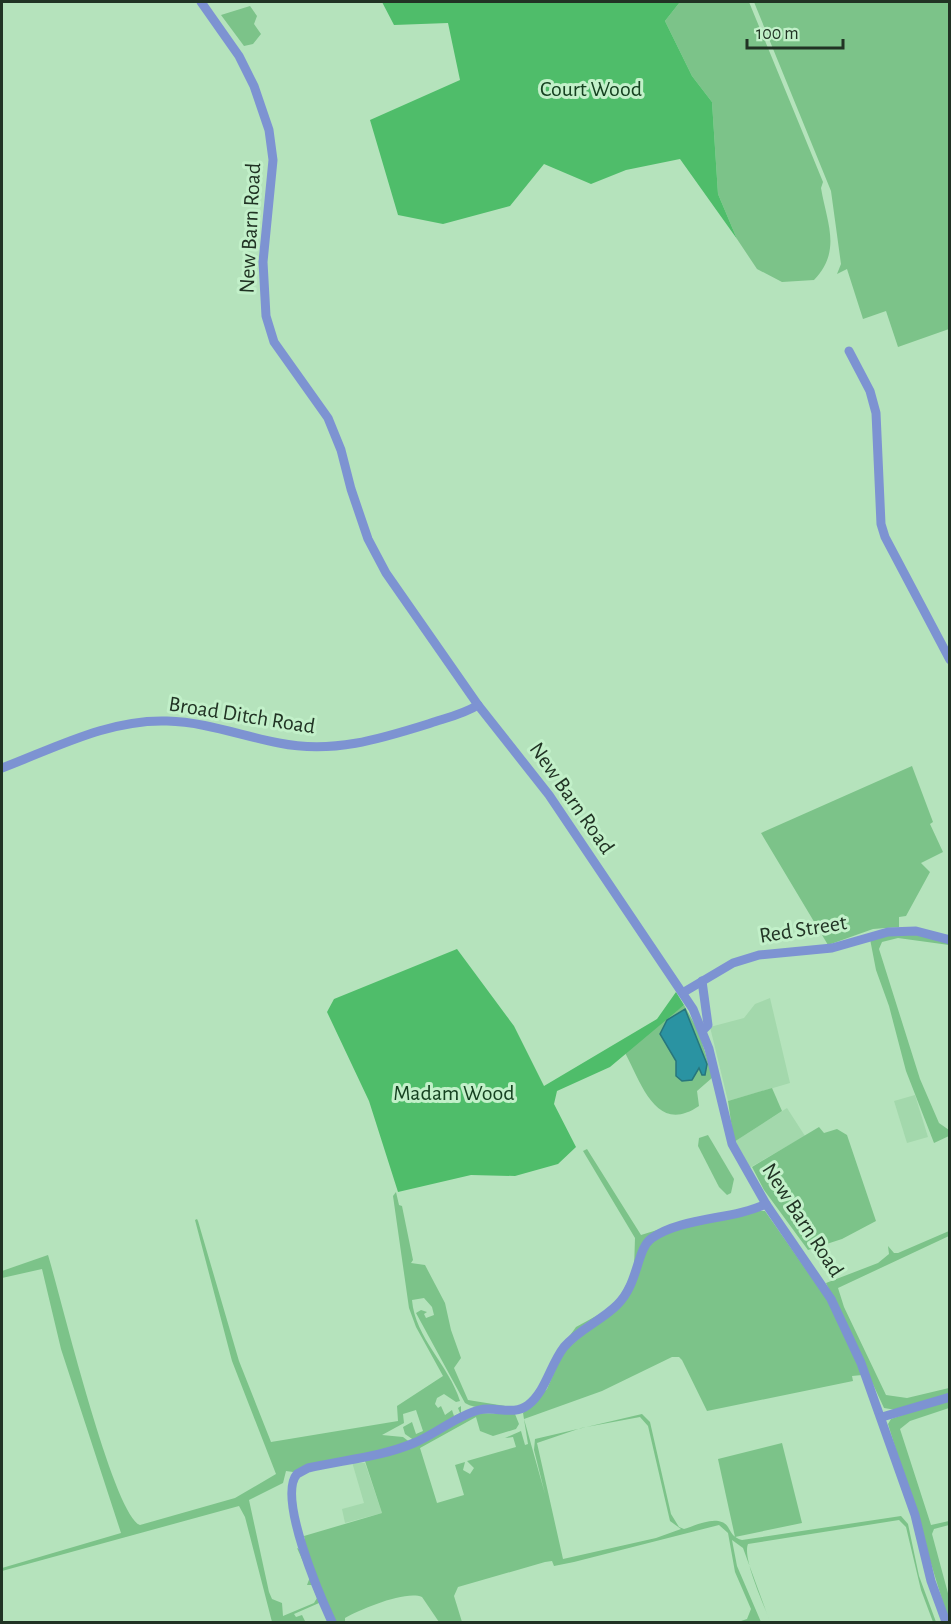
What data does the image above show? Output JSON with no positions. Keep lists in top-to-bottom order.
{
  "streets": {
    "street": ["New Barn Road", "Broad Ditch Road", "Red Street"]
  },
  "crossings": [
    ["New Barn Road", "Broad Ditch Road"],
    ["New Barn Road", "Red Street"]
  ],
  "parks": ["Court Wood", "Madam Wood"],
  "scale_bar": "100 m"
}
